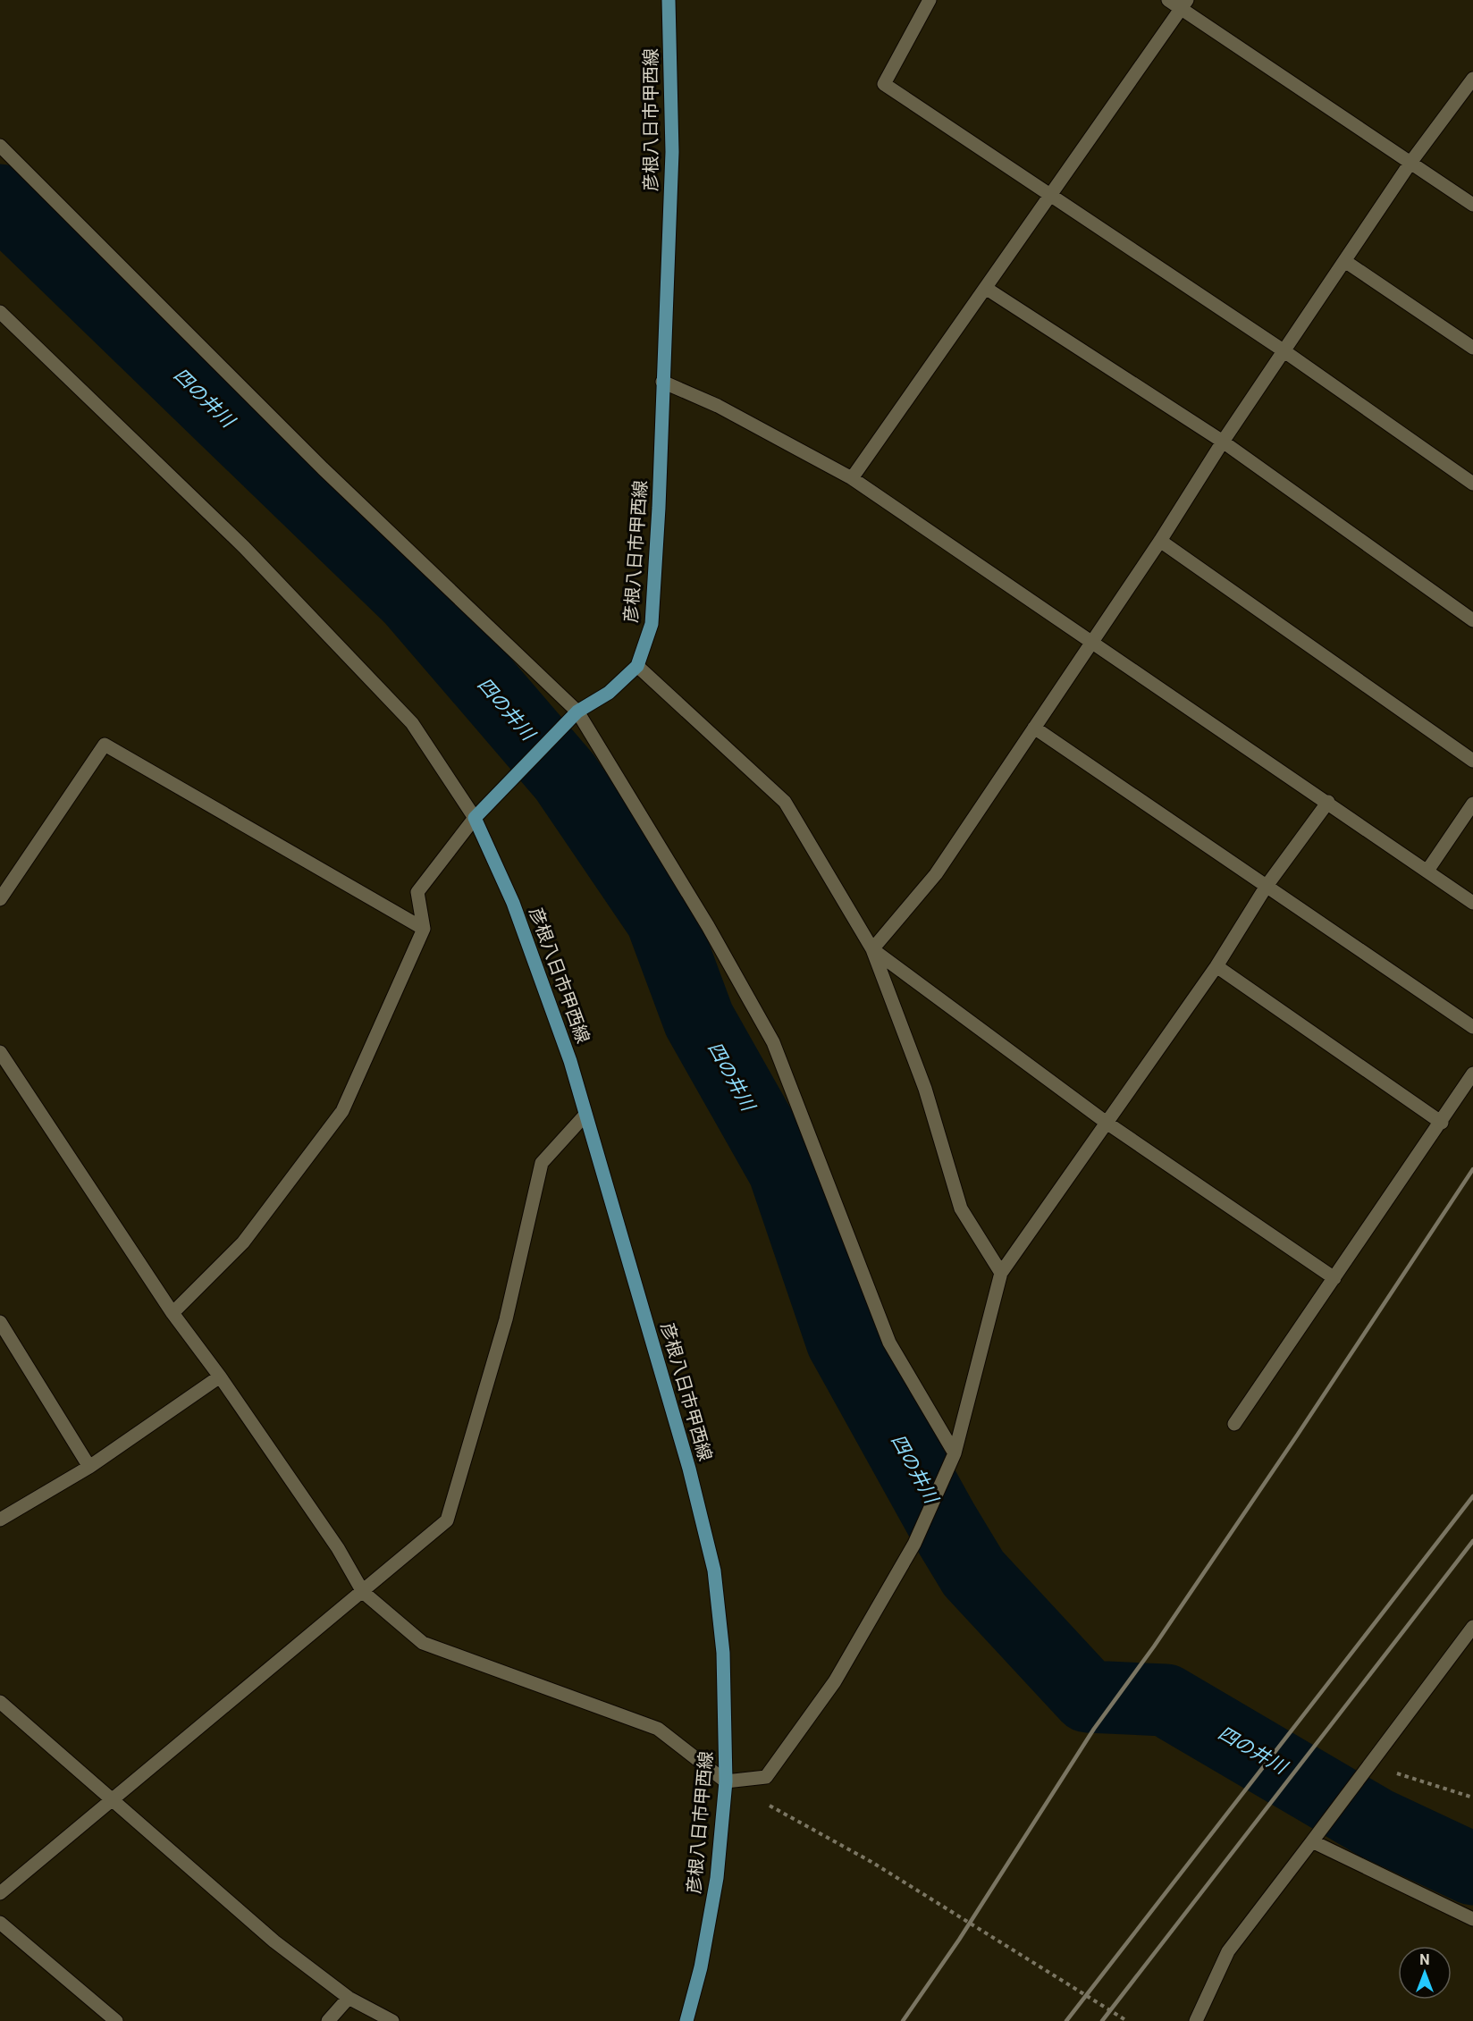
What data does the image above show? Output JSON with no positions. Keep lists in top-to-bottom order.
{
  "streets": {
    "main road": ["彦根八日市甲西線"]
  },
  "water": ["四の井川"],
  "north": "top"
}
